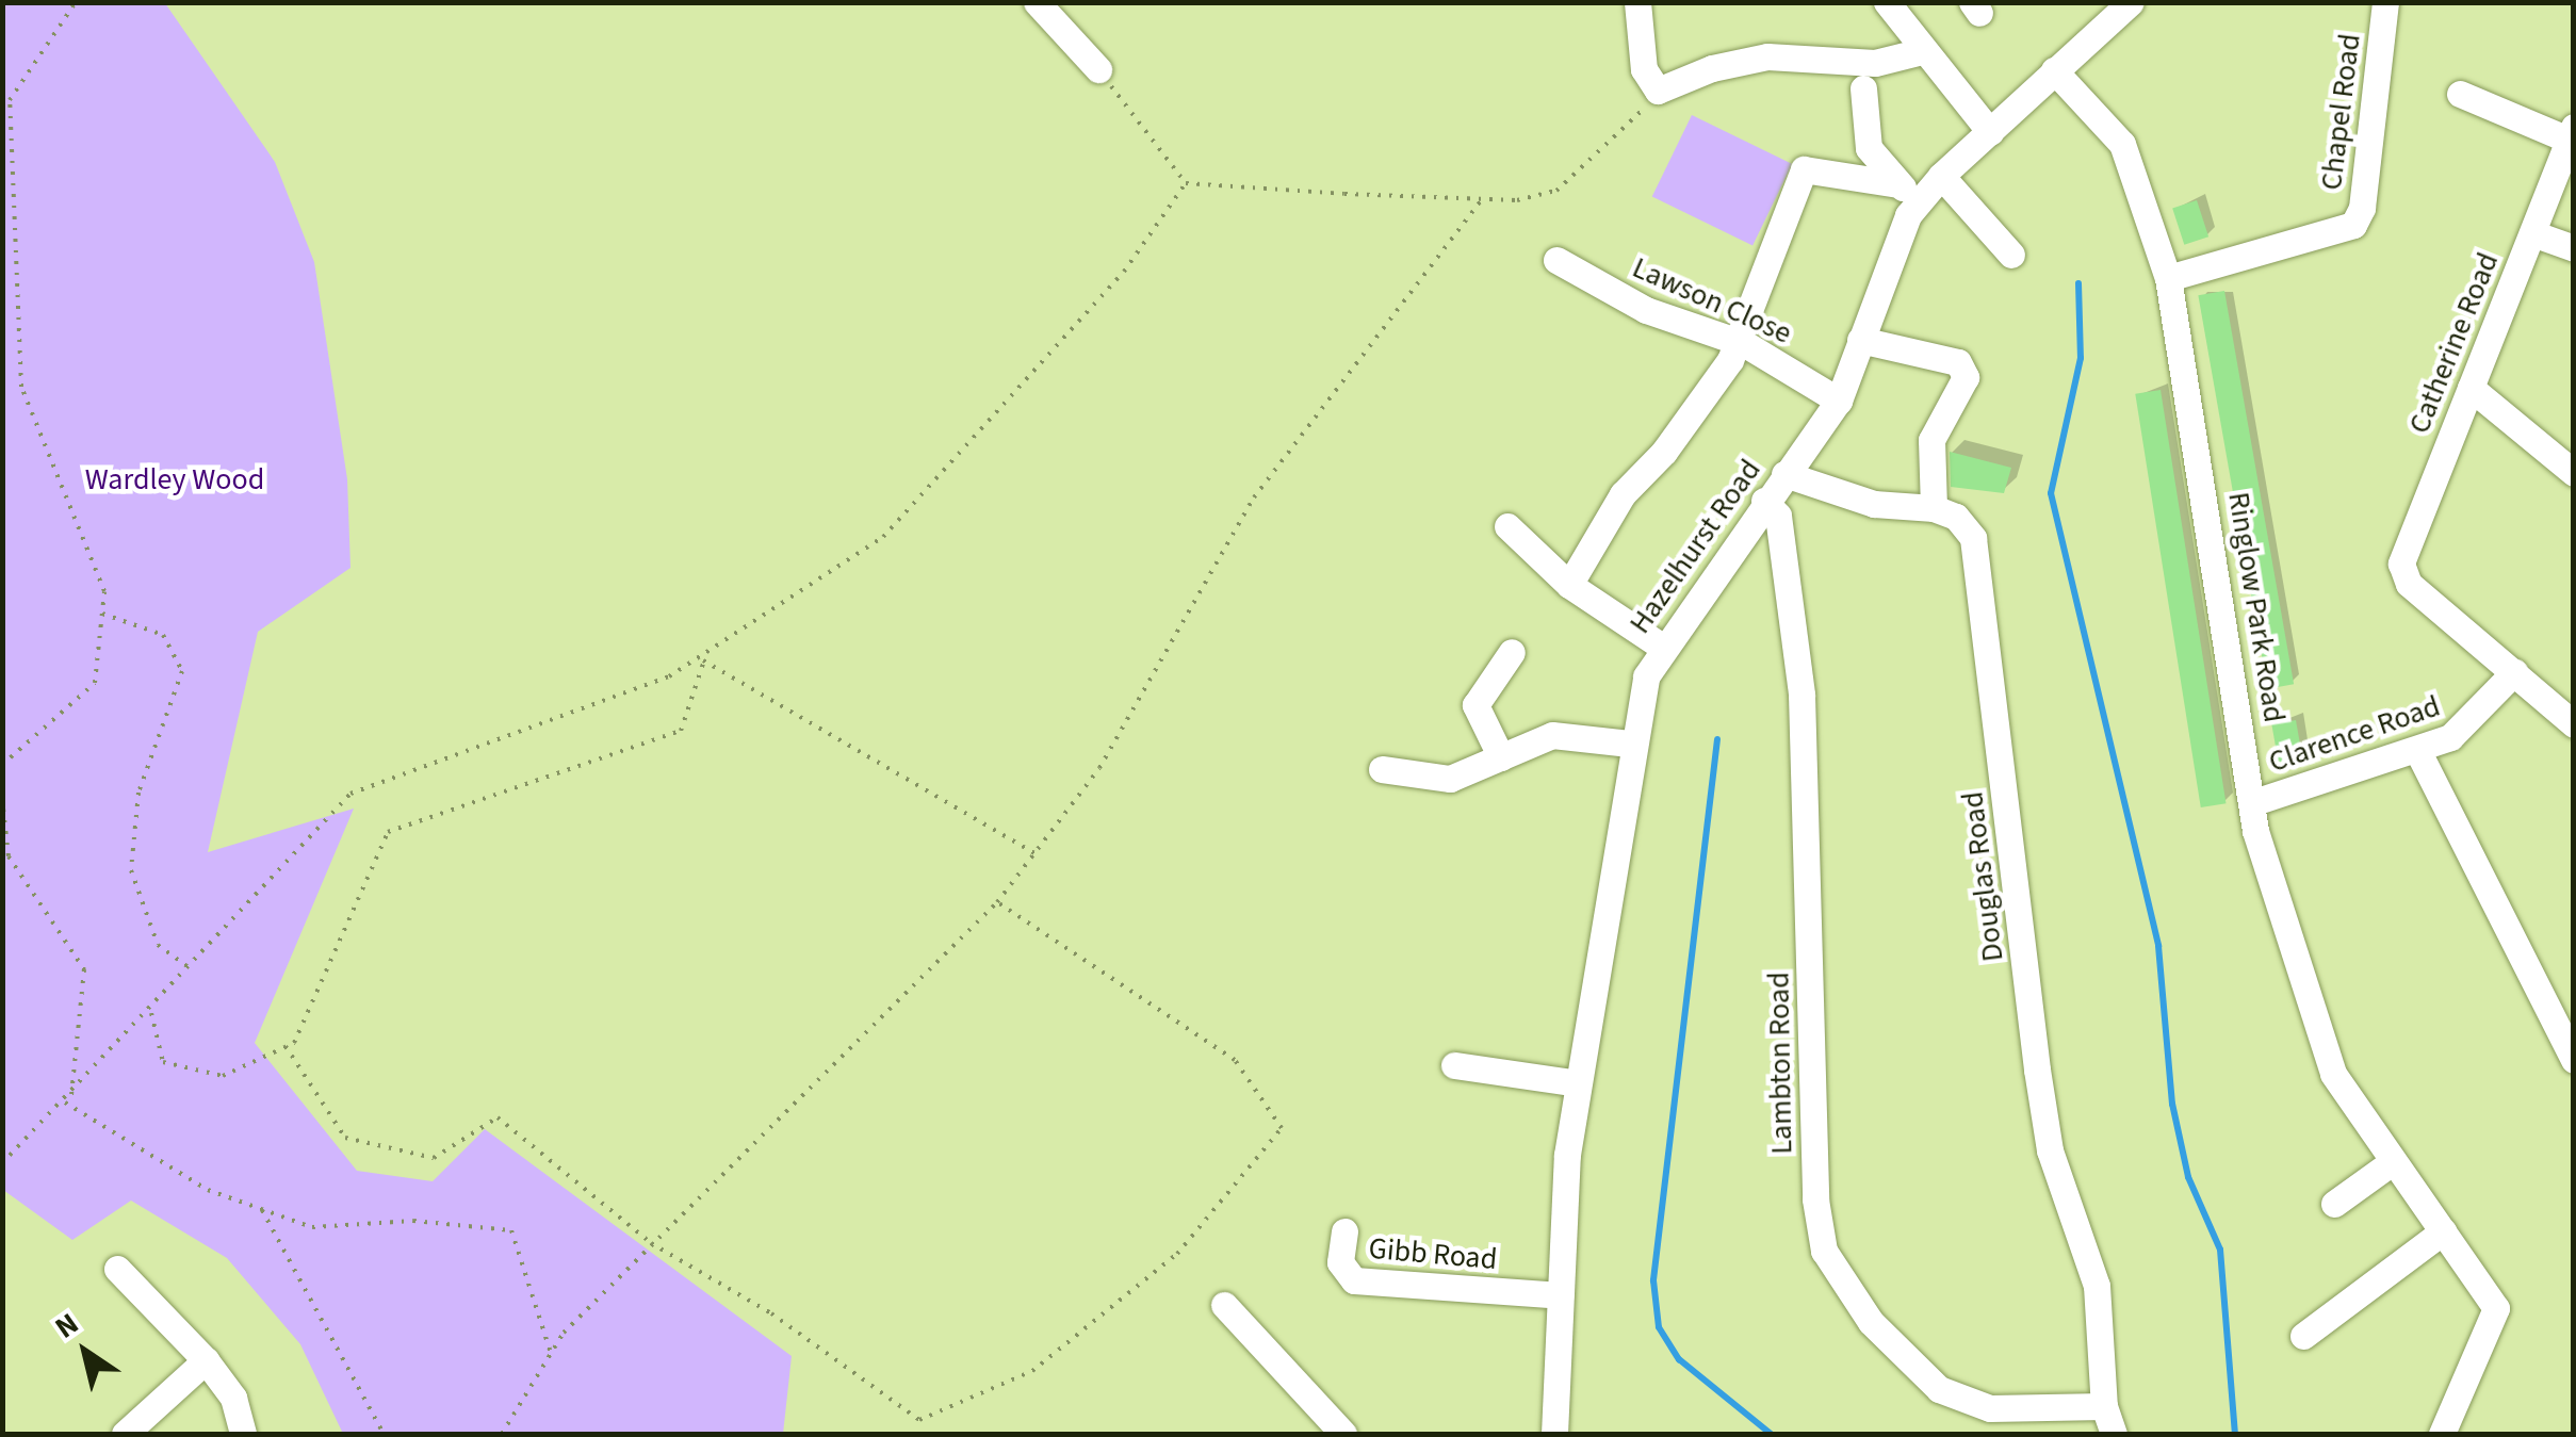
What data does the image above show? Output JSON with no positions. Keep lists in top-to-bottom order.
{
  "streets": {
    "street": [
      "Chapel Road",
      "Lawson Close",
      "Catherine Road",
      "Hazelhurst Road",
      "Ringlow Park Road",
      "Clarence Road",
      "Douglas Road",
      "Lambton Road",
      "Gibb Road"
    ]
  },
  "crossings": [
    ["Chapel Road", "Ringlow Park Road"],
    ["Lawson Close", "Hazelhurst Road"],
    ["Catherine Road", "Clarence Road"],
    ["Hazelhurst Road", "Ringlow Park Road"],
    ["Hazelhurst Road", "Lambton Road"],
    ["Hazelhurst Road", "Gibb Road"],
    ["Ringlow Park Road", "Clarence Road"],
    ["Douglas Road", "Lambton Road"]
  ],
  "parks": ["Wardley Wood"],
  "north": "top left"
}
